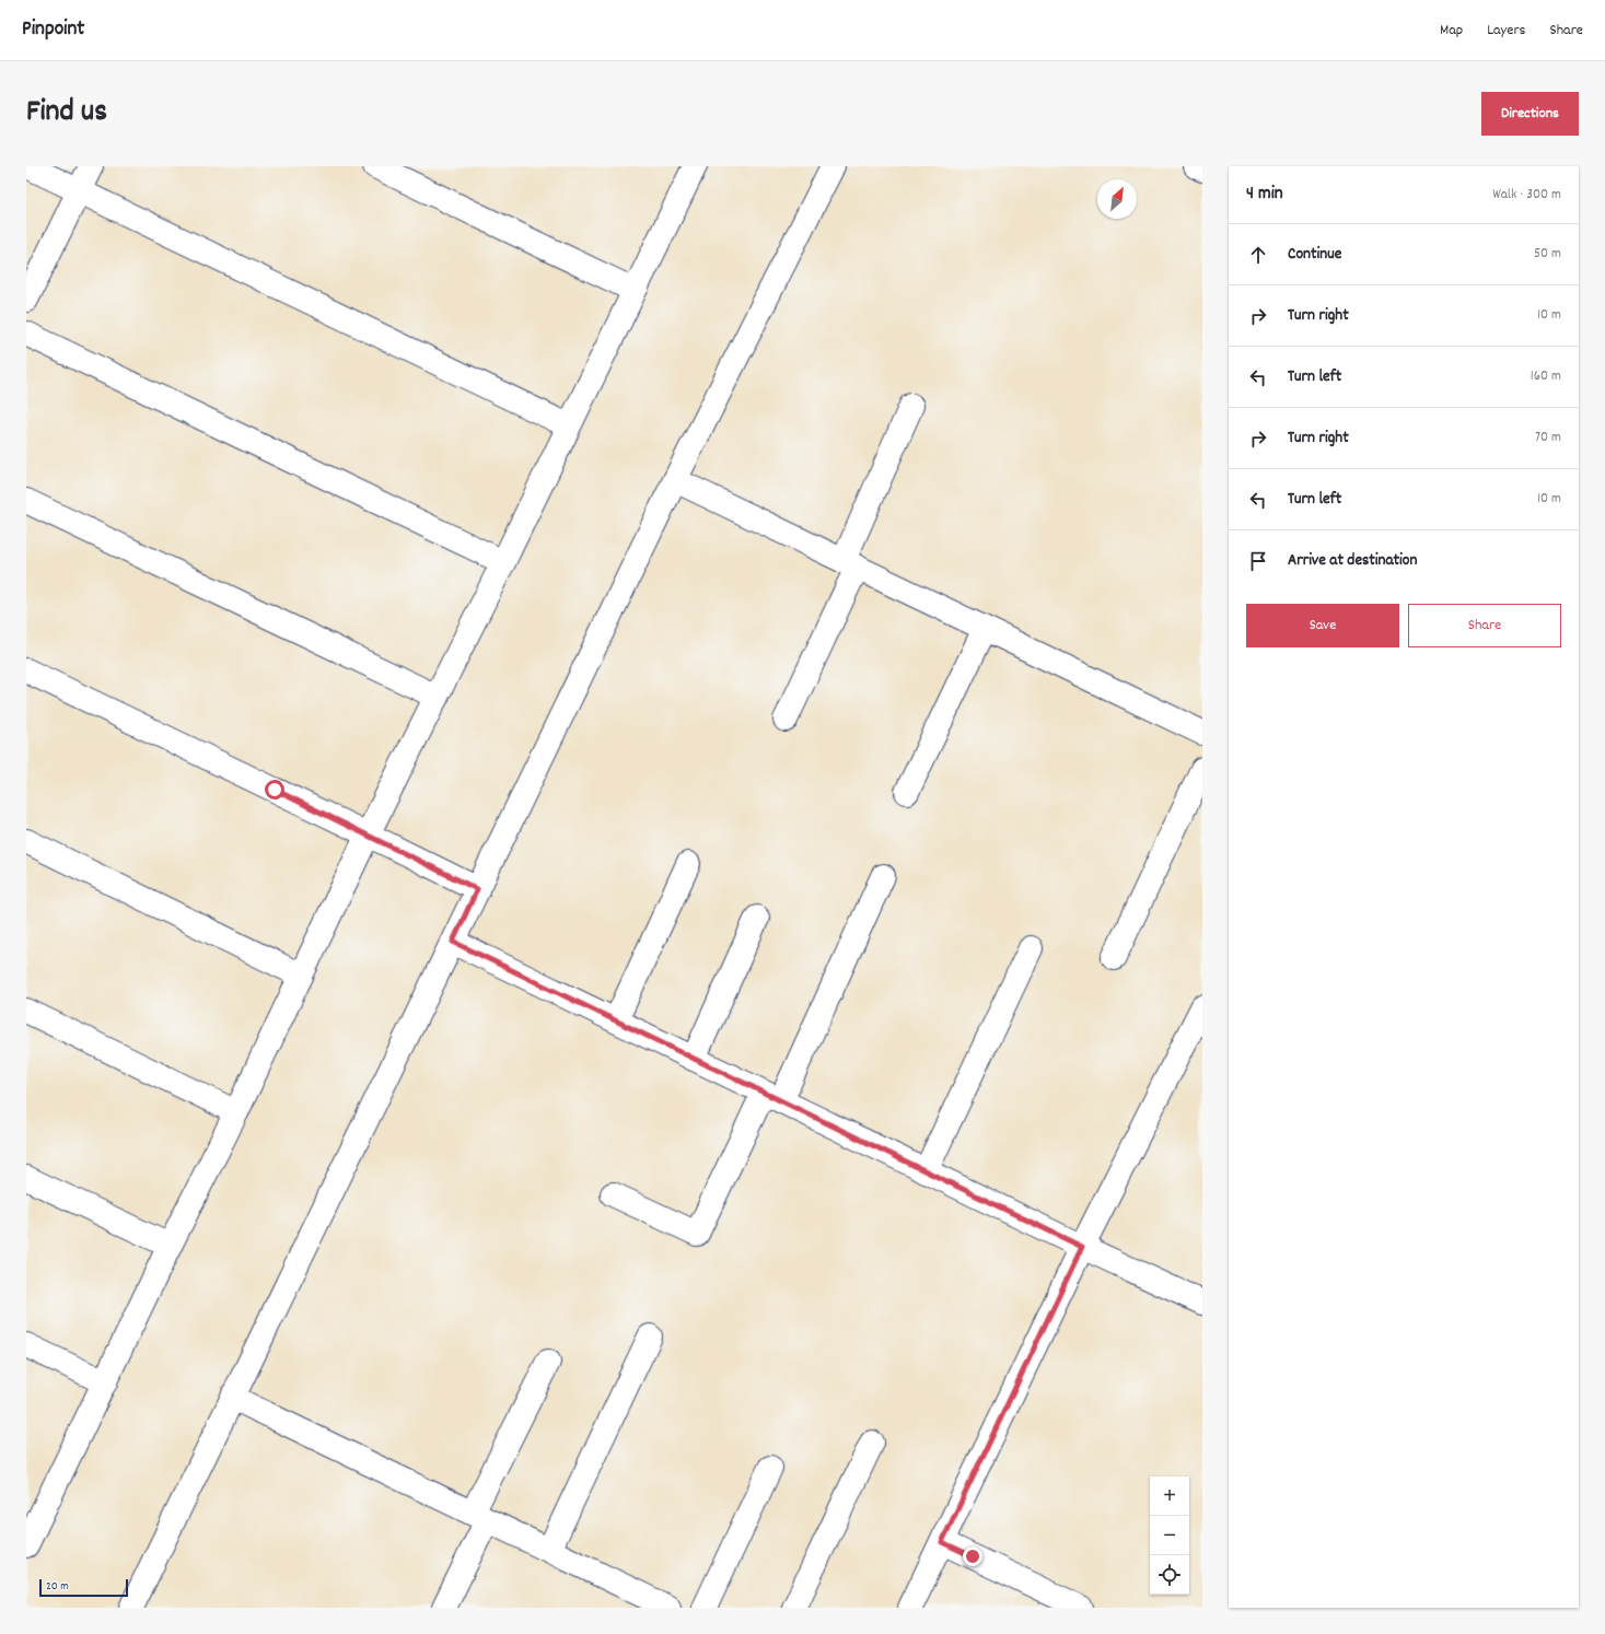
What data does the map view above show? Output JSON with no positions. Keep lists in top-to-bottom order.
{
  "scale_bar": "20 m",
  "north": "top right",
  "page": {
    "header": "Pinpoint",
    "nav": ["Map", "Layers", "Share"],
    "title": "Find us",
    "buttons": [
      "Directions",
      ["Save", "Share"]
    ],
    "heading": ["4 min", "Walk · 300 m"],
    "list": [
      ["Continue", "50 m"],
      ["Turn right", "10 m"],
      ["Turn left", "160 m"],
      ["Turn right", "70 m"],
      ["Turn left", "10 m"],
      "Arrive at destination"
    ],
    "map_buttons": ["+", "−"],
    "scale": "20 m"
  }
}
